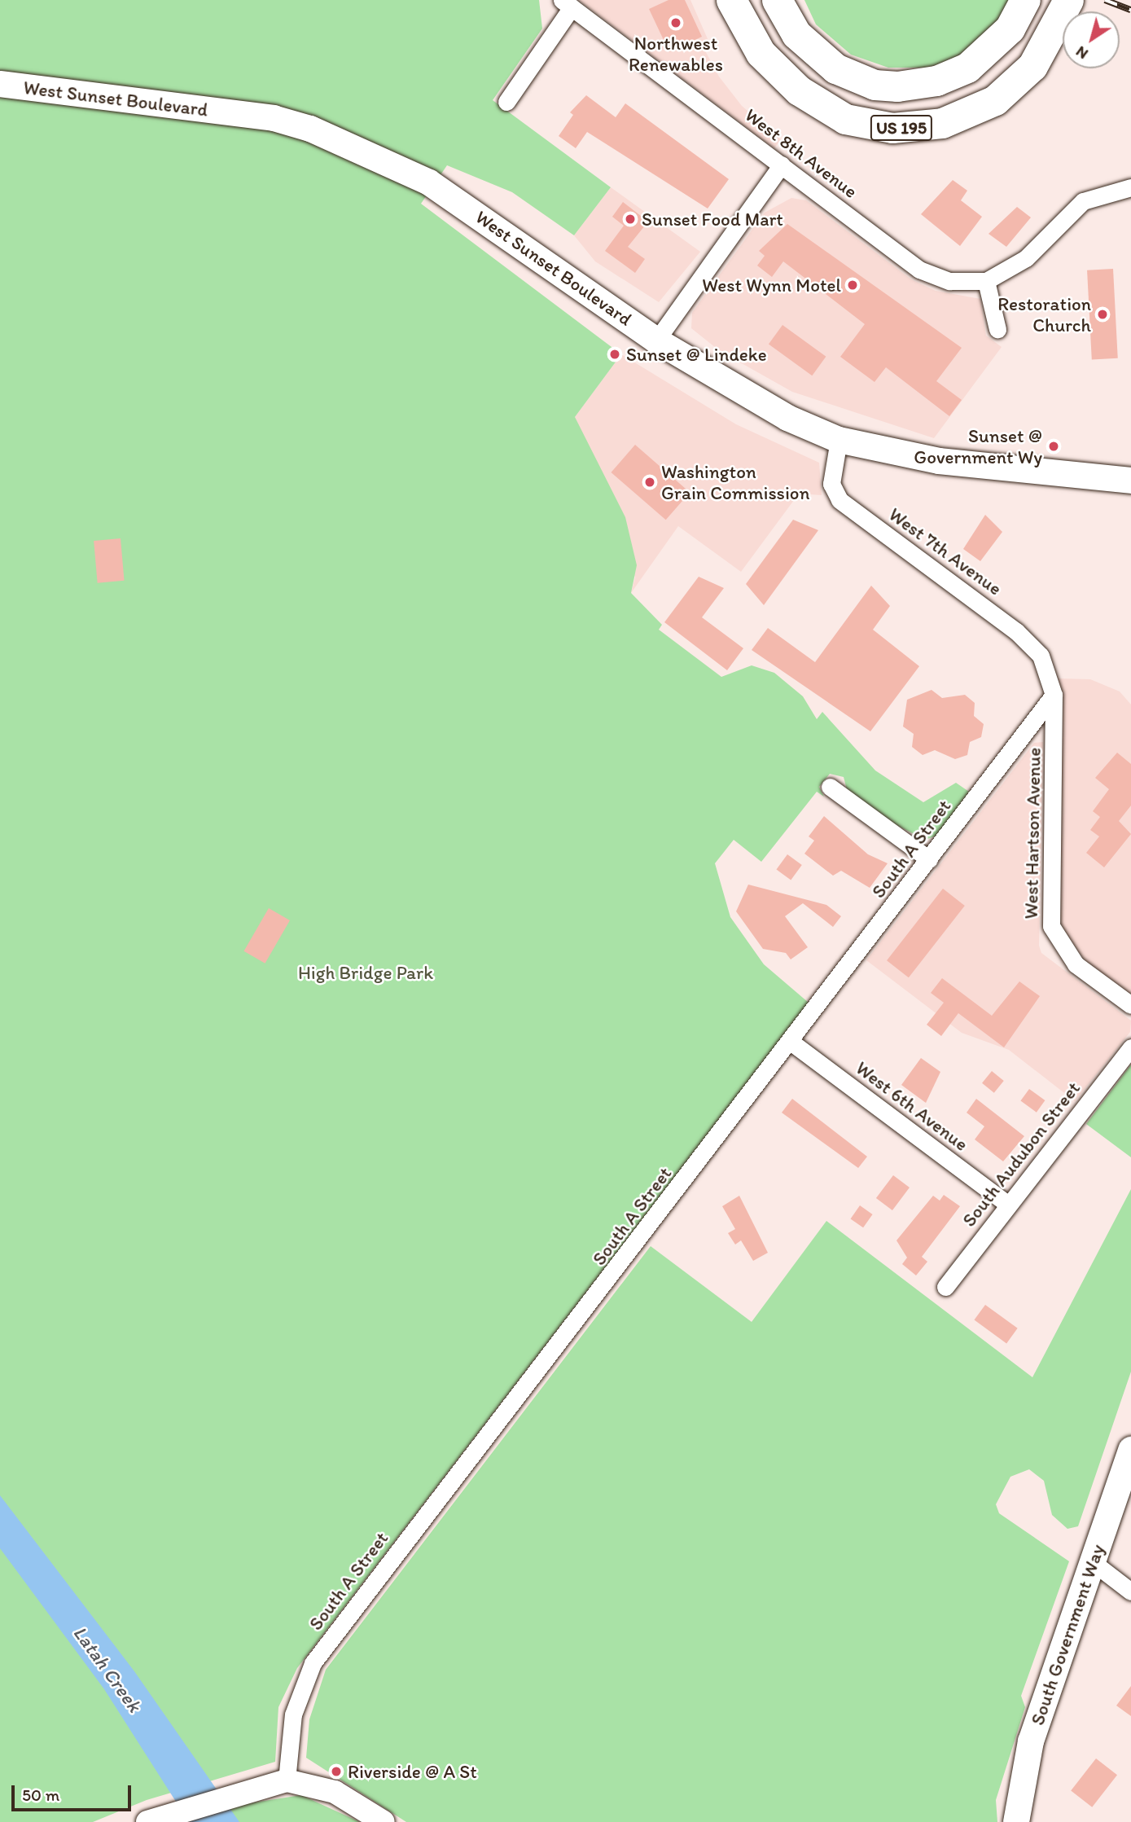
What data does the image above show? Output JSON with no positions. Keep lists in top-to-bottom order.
{
  "streets": {
    "highway": ["US 195"],
    "main road": ["West Sunset Boulevard", "South Government Way"],
    "street": [
      "West 8th Avenue",
      "West 7th Avenue",
      "West Hartson Avenue",
      "South A Street",
      "West 6th Avenue",
      "South Audubon Street"
    ]
  },
  "crossings": [
    ["West Sunset Boulevard", "West 7th Avenue"],
    ["West 7th Avenue", "West Hartson Avenue"],
    ["West 7th Avenue", "South A Street"],
    ["West Hartson Avenue", "South A Street"],
    ["South A Street", "West 6th Avenue"],
    ["West 6th Avenue", "South Audubon Street"]
  ],
  "water": ["Latah Creek"],
  "parks": ["High Bridge Park"],
  "places": [
    "Northwest Renewables",
    "Sunset Food Mart",
    "West Wynn Motel",
    "Restoration Church",
    "Sunset @ Lindeke",
    "Sunset @ Government Wy",
    "Washington Grain Commission",
    "Riverside @ A St"
  ],
  "scale_bar": "50 m",
  "north": "bottom left"
}
